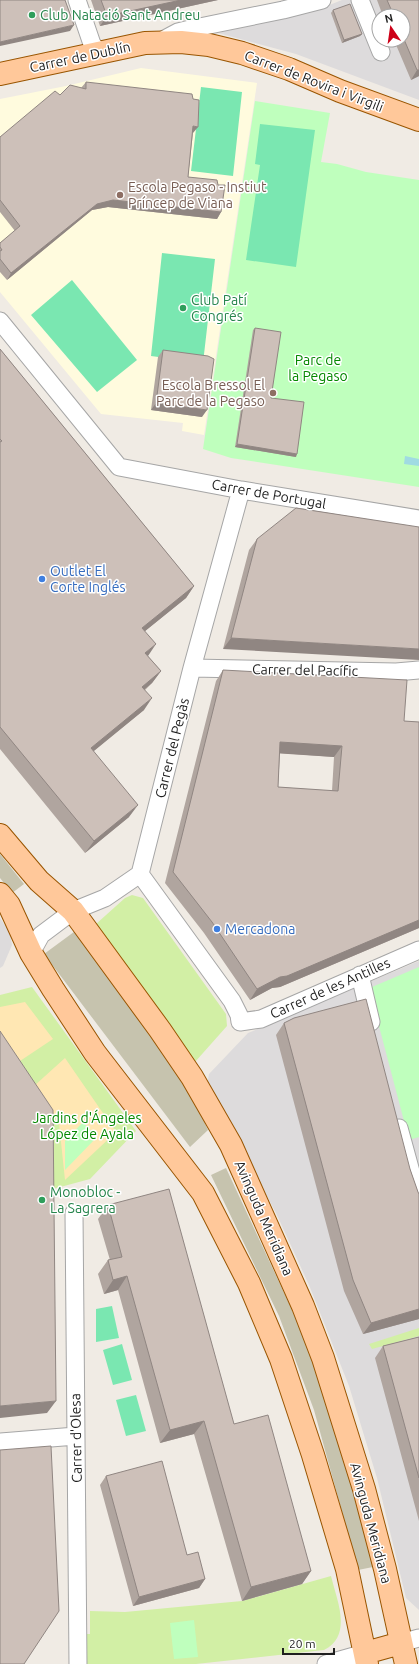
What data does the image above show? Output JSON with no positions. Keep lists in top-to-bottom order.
{
  "streets": {
    "main road": ["Carrer de Dublín", "Carrer de Rovira i Virgili", "Avinguda Meridiana"],
    "street": [
      "Carrer de Portugal",
      "Carrer del Pacífic",
      "Carrer del Pegàs",
      "Carrer de les Antilles",
      "Carrer d'Olesa"
    ]
  },
  "crossings": [
    ["Carrer de Dublín", "Carrer de Rovira i Virgili"],
    ["Carrer de Portugal", "Carrer del Pegàs"],
    ["Carrer del Pacífic", "Carrer del Pegàs"],
    ["Carrer del Pegàs", "Carrer de les Antilles"]
  ],
  "parks": ["Parc de la Pegaso", "Jardins d'Ángeles López de Ayala"],
  "places": [
    "Club Natació Sant Andreu",
    "Escola Pegaso - Instiut Príncep de Viana",
    "Club Patí Congrés",
    "Escola Bressol El Parc de la Pegaso",
    "Outlet El Corte Inglés",
    "Mercadona",
    "Monobloc - La Sagrera"
  ],
  "scale_bar": "20 m",
  "north": "top"
}
